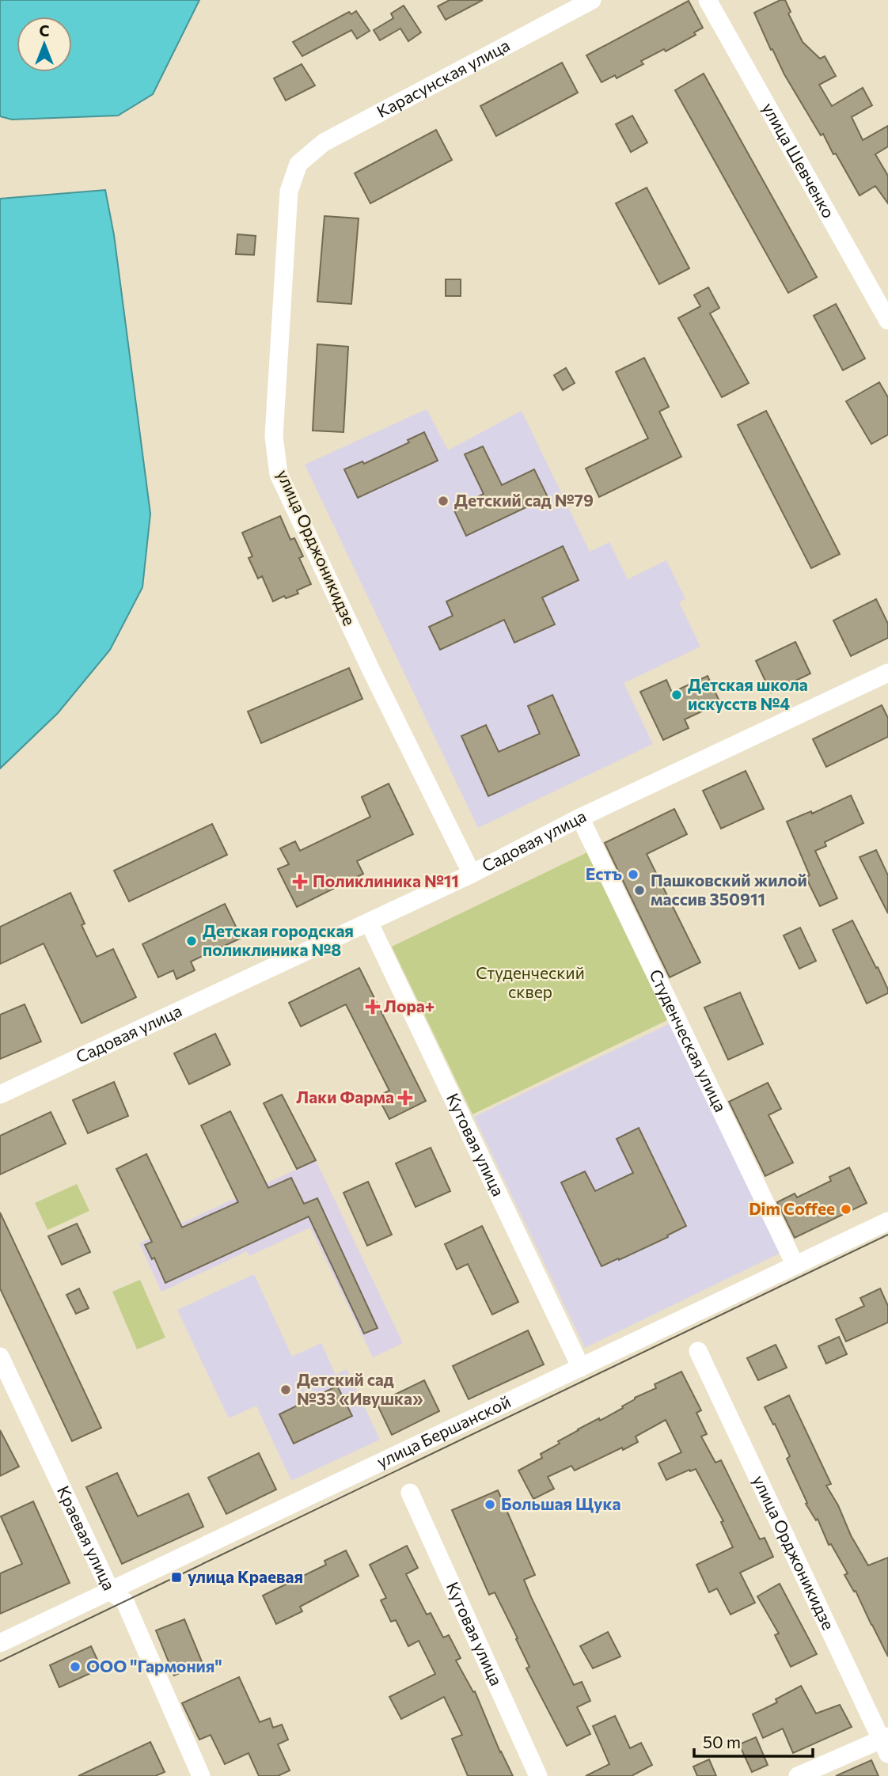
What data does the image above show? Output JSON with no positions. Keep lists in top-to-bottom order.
{
  "streets": {
    "street": [
      "Карасунская улица",
      "улица Шевченко",
      "улица Орджоникидзе",
      "Садовая улица",
      "Студенческая улица",
      "Кутовая улица",
      "улица Бершанской",
      "Краевая улица"
    ]
  },
  "crossings": [
    ["Карасунская улица", "улица Орджоникидзе"],
    ["улица Орджоникидзе", "Садовая улица"],
    ["Садовая улица", "Студенческая улица"],
    ["Садовая улица", "Кутовая улица"],
    ["Студенческая улица", "улица Бершанской"],
    ["Кутовая улица", "улица Бершанской"],
    ["улица Бершанской", "Краевая улица"]
  ],
  "parks": ["Студенческий сквер"],
  "places": {
    "other": [
      "Детский сад №79",
      "Детская школа искусств №4",
      "Естъ",
      "Пашковский жилой массив 350911",
      "Детская городская поликлиника №8",
      "Dim Coffee",
      "Детский сад №33 «Ивушка»",
      "Большая Щука",
      "ООО \"Гармония\""
    ],
    "health": ["Поликлиника №11", "Лора+", "Лаки Фарма"],
    "transit": ["улица Краевая"]
  },
  "scale_bar": "50 m",
  "north": "top"
}
